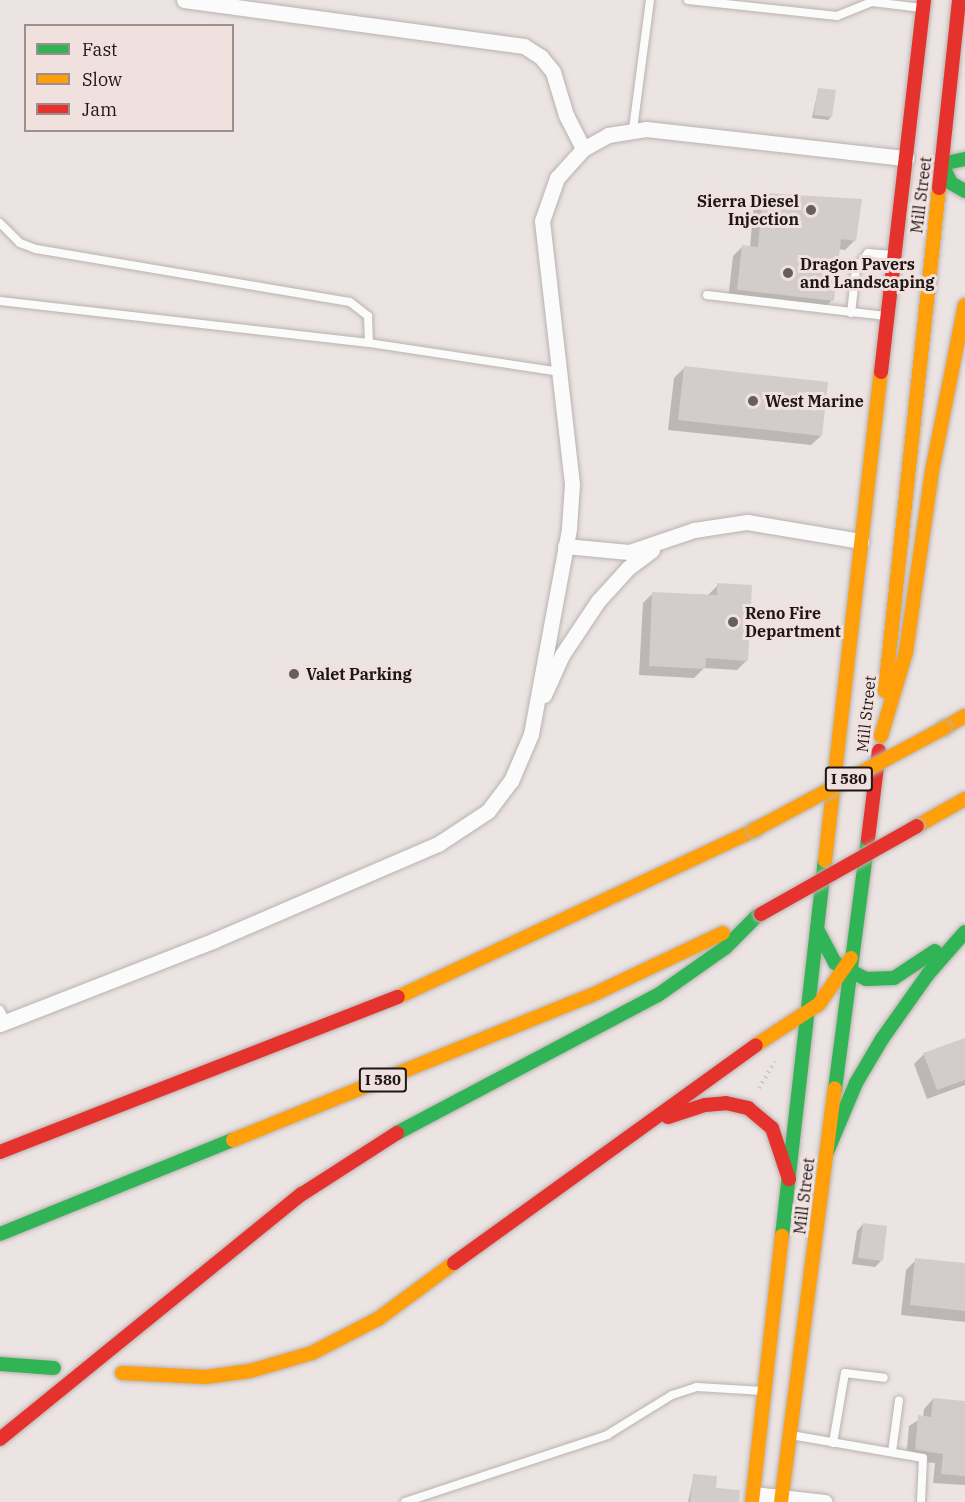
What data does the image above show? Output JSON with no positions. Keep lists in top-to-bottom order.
{
  "streets": {
    "main road": ["Mill Street", "I 580"]
  },
  "places": [
    "Sierra Diesel Injection",
    "Dragon Pavers and Landscaping",
    "West Marine",
    "Reno Fire Department",
    "Valet Parking"
  ],
  "legend": ["Fast", "Slow", "Jam"]
}
